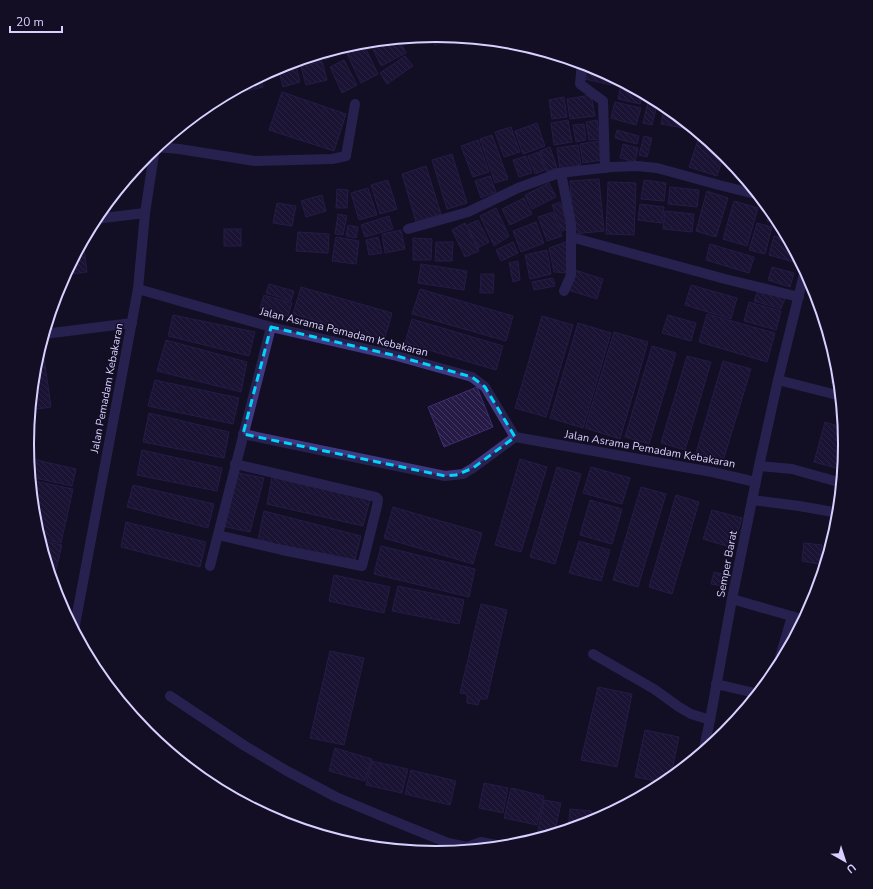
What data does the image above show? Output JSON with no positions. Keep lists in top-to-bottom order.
{
  "streets": {
    "street": ["Jalan Asrama Pemadam Kebakaran", "Jalan Pemadam Kebakaran", "Semper Barat"]
  },
  "crossings": [
    ["Jalan Asrama Pemadam Kebakaran", "Jalan Pemadam Kebakaran"],
    ["Jalan Asrama Pemadam Kebakaran", "Semper Barat"]
  ],
  "scale_bar": "20 m",
  "north": "bottom right"
}
